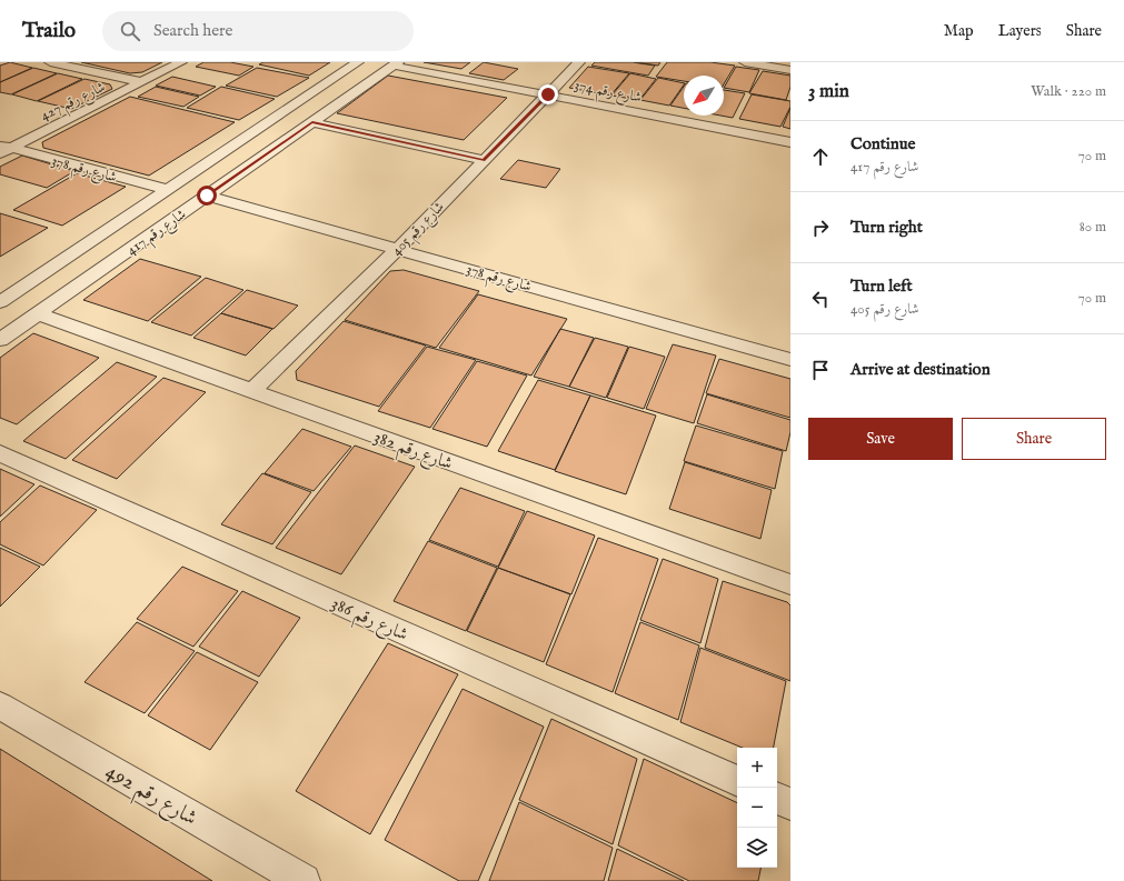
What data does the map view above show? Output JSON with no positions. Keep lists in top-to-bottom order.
{
  "streets": {
    "street": [
      "شارع رقم 374",
      "شارع رقم 427",
      "شارع رقم 378",
      "شارع رقم 405",
      "شارع رقم 417",
      "شارع رقم 382",
      "شارع رقم 386",
      "شارع رقم 492"
    ]
  },
  "crossings": [
    ["شارع رقم 374", "شارع رقم 405"],
    ["شارع رقم 374", "شارع رقم 417"],
    ["شارع رقم 427", "شارع رقم 378"],
    ["شارع رقم 378", "شارع رقم 405"],
    ["شارع رقم 378", "شارع رقم 417"],
    ["شارع رقم 405", "شارع رقم 382"],
    ["شارع رقم 417", "شارع رقم 382"]
  ],
  "north": "bottom left",
  "page": {
    "header": "Trailo",
    "search": "Search here",
    "nav": ["Map", "Layers", "Share"],
    "heading": ["3 min", "Walk · 220 m"],
    "list": [
      ["Continue", "شارع رقم 417", "70 m"],
      ["Turn right", "80 m"],
      ["Turn left", "شارع رقم 405", "70 m"],
      "Arrive at destination"
    ],
    "buttons": ["Save", "Share"],
    "map_buttons": ["+", "−"]
  }
}
